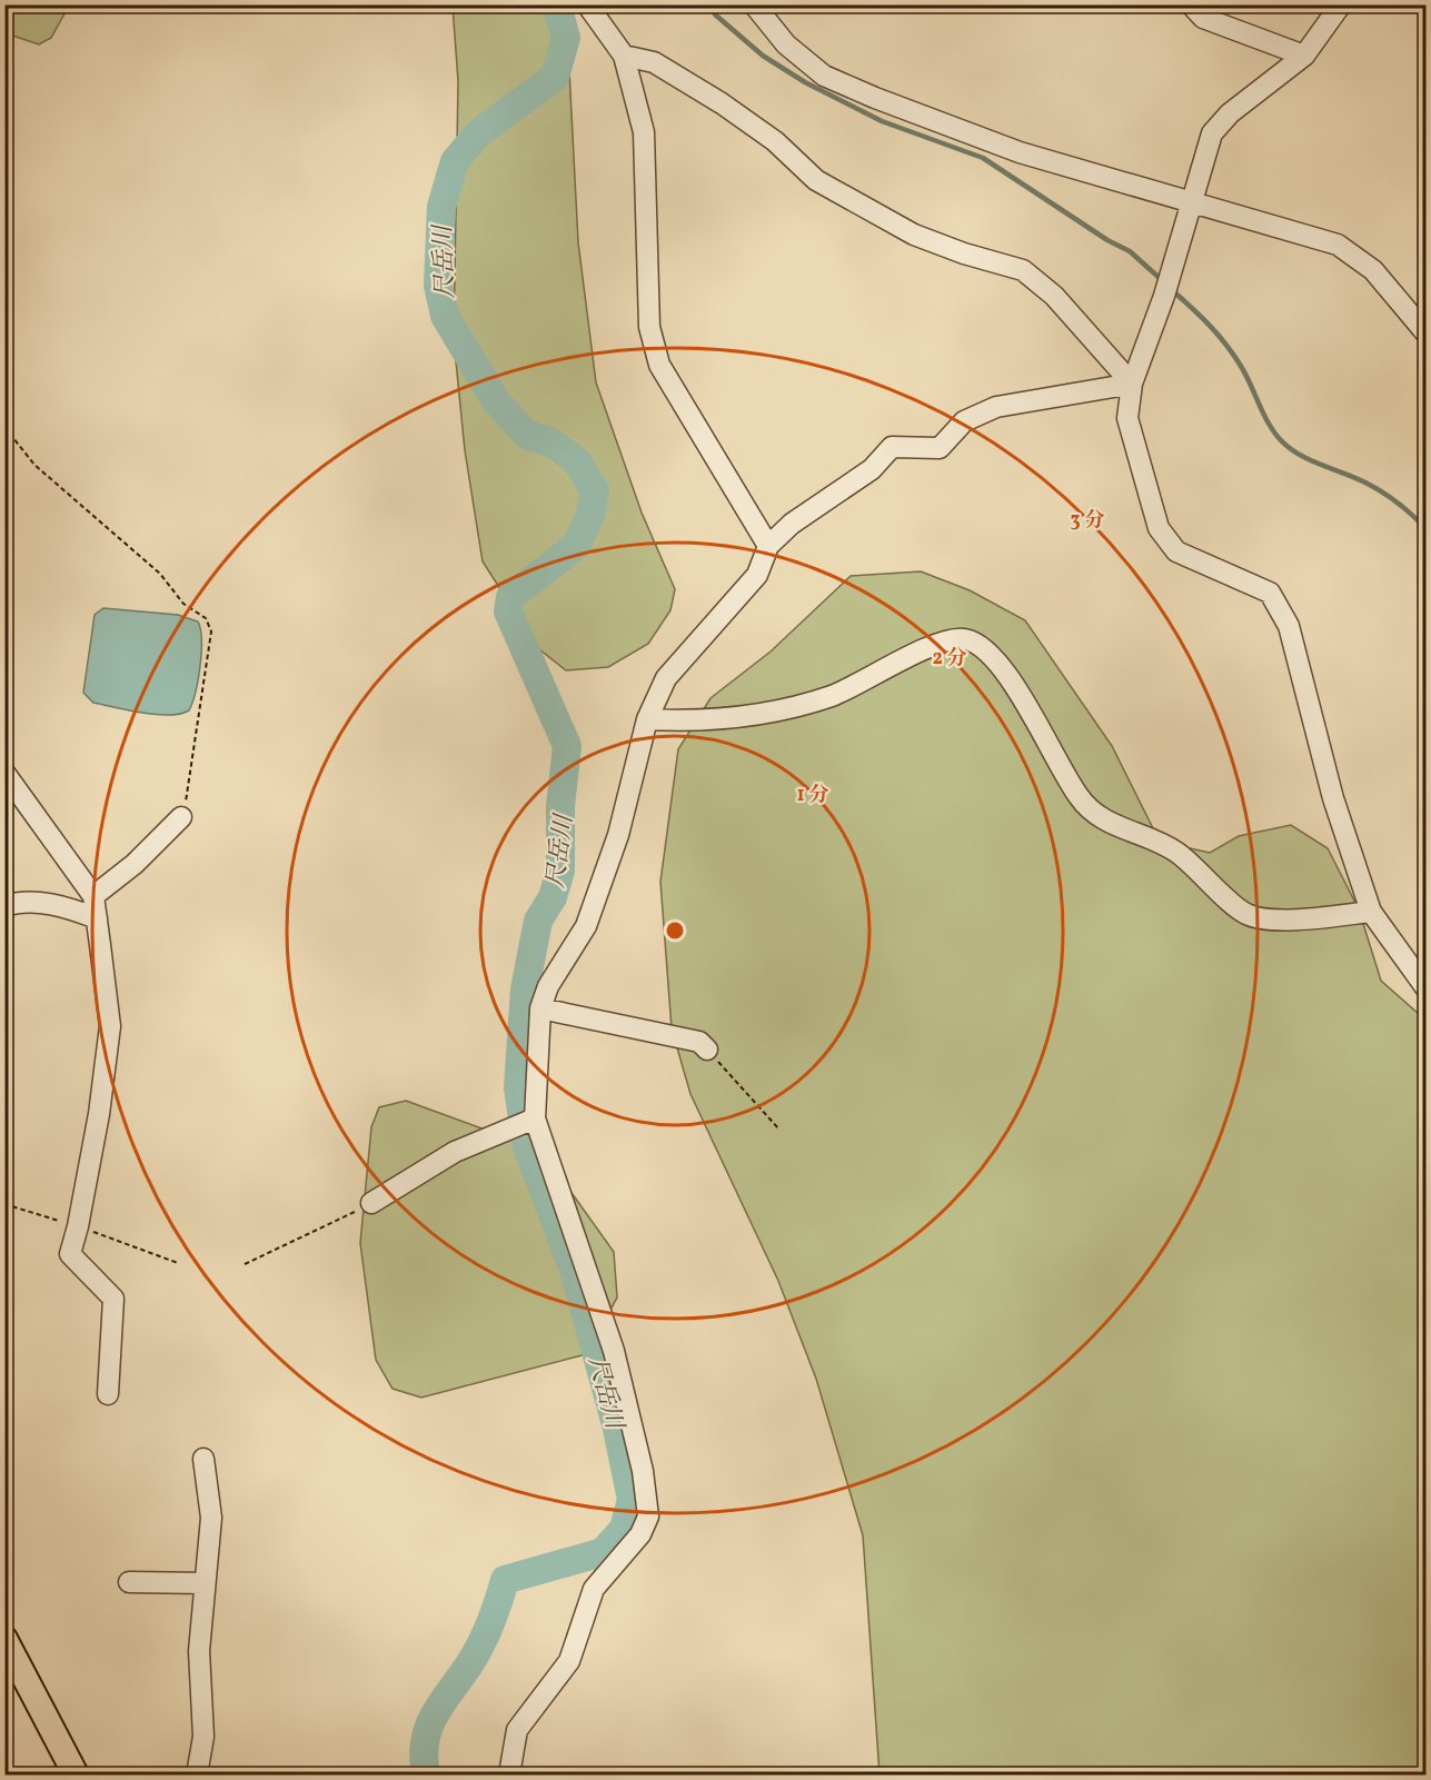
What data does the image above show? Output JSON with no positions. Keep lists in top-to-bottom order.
{
  "water": ["尺岳川"],
  "rings": ["3 分", "2 分", "1 分"]
}
